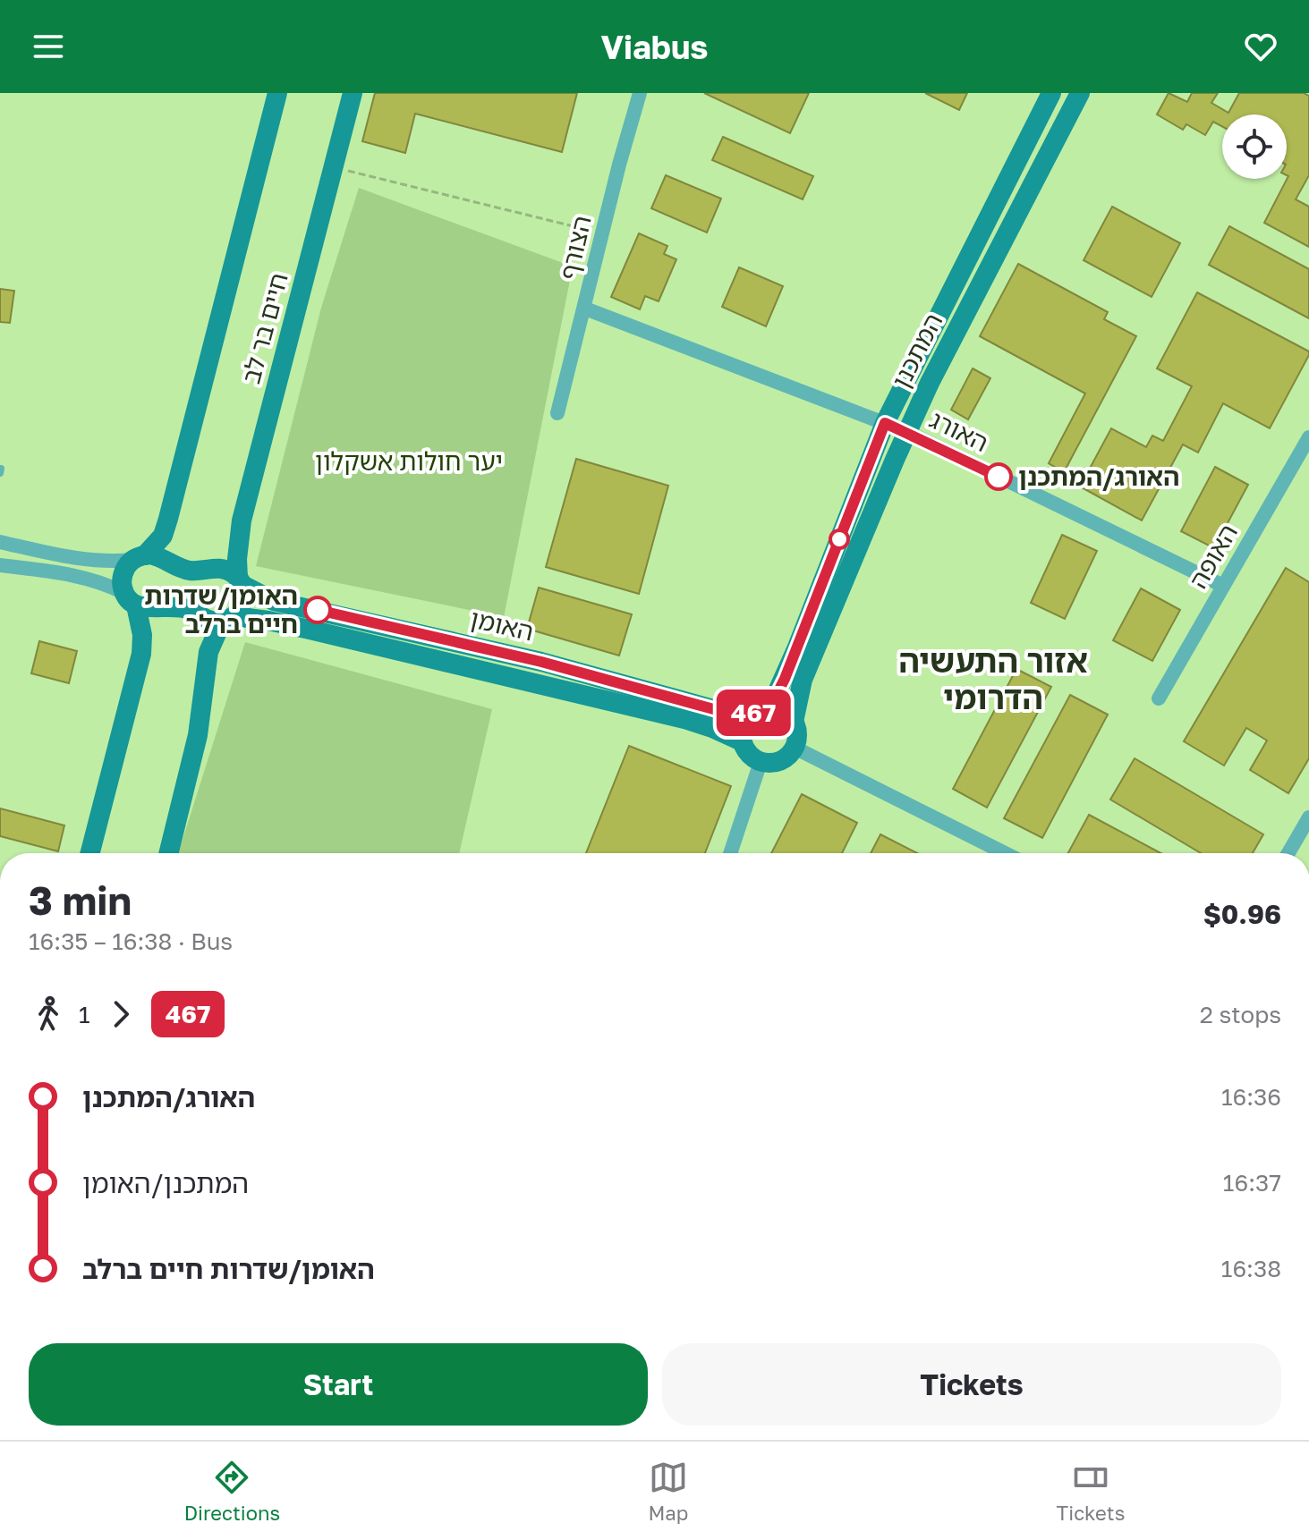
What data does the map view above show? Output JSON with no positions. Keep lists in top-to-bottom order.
{
  "streets": {
    "street": [
      "הצורף",
      "חיים בר לב",
      "המתכנן",
      "האורג",
      "האופה",
      "האומן"
    ]
  },
  "crossings": [
    ["הצורף", "האורג"],
    ["חיים בר לב", "האומן"],
    ["המתכנן", "האורג"],
    ["המתכנן", "האומן"],
    ["האורג", "האופה"]
  ],
  "districts": ["אזור התעשיה הדרומי"],
  "parks": ["יער חולות אשקלון"],
  "places": ["האורג/המתכנן", "האומן/שדרות חיים ברלב"],
  "lines": ["bus line 467"],
  "page": {
    "header": "Viabus",
    "on_map": "467",
    "heading": ["3 min", "16:35 – 16:38 · Bus", "$0.96"],
    "legs": ["1", "467", "2 stops"],
    "list": [
      {
        "name": "האורג/המתכנן",
        "value": "16:36"
      },
      {
        "name": "המתכנן/האומן",
        "value": "16:37"
      },
      {
        "name": "האומן/שדרות חיים ברלב",
        "value": "16:38"
      }
    ],
    "buttons": ["Start", "Tickets"],
    "tabs": ["Directions", "Map", "Tickets"]
  }
}
